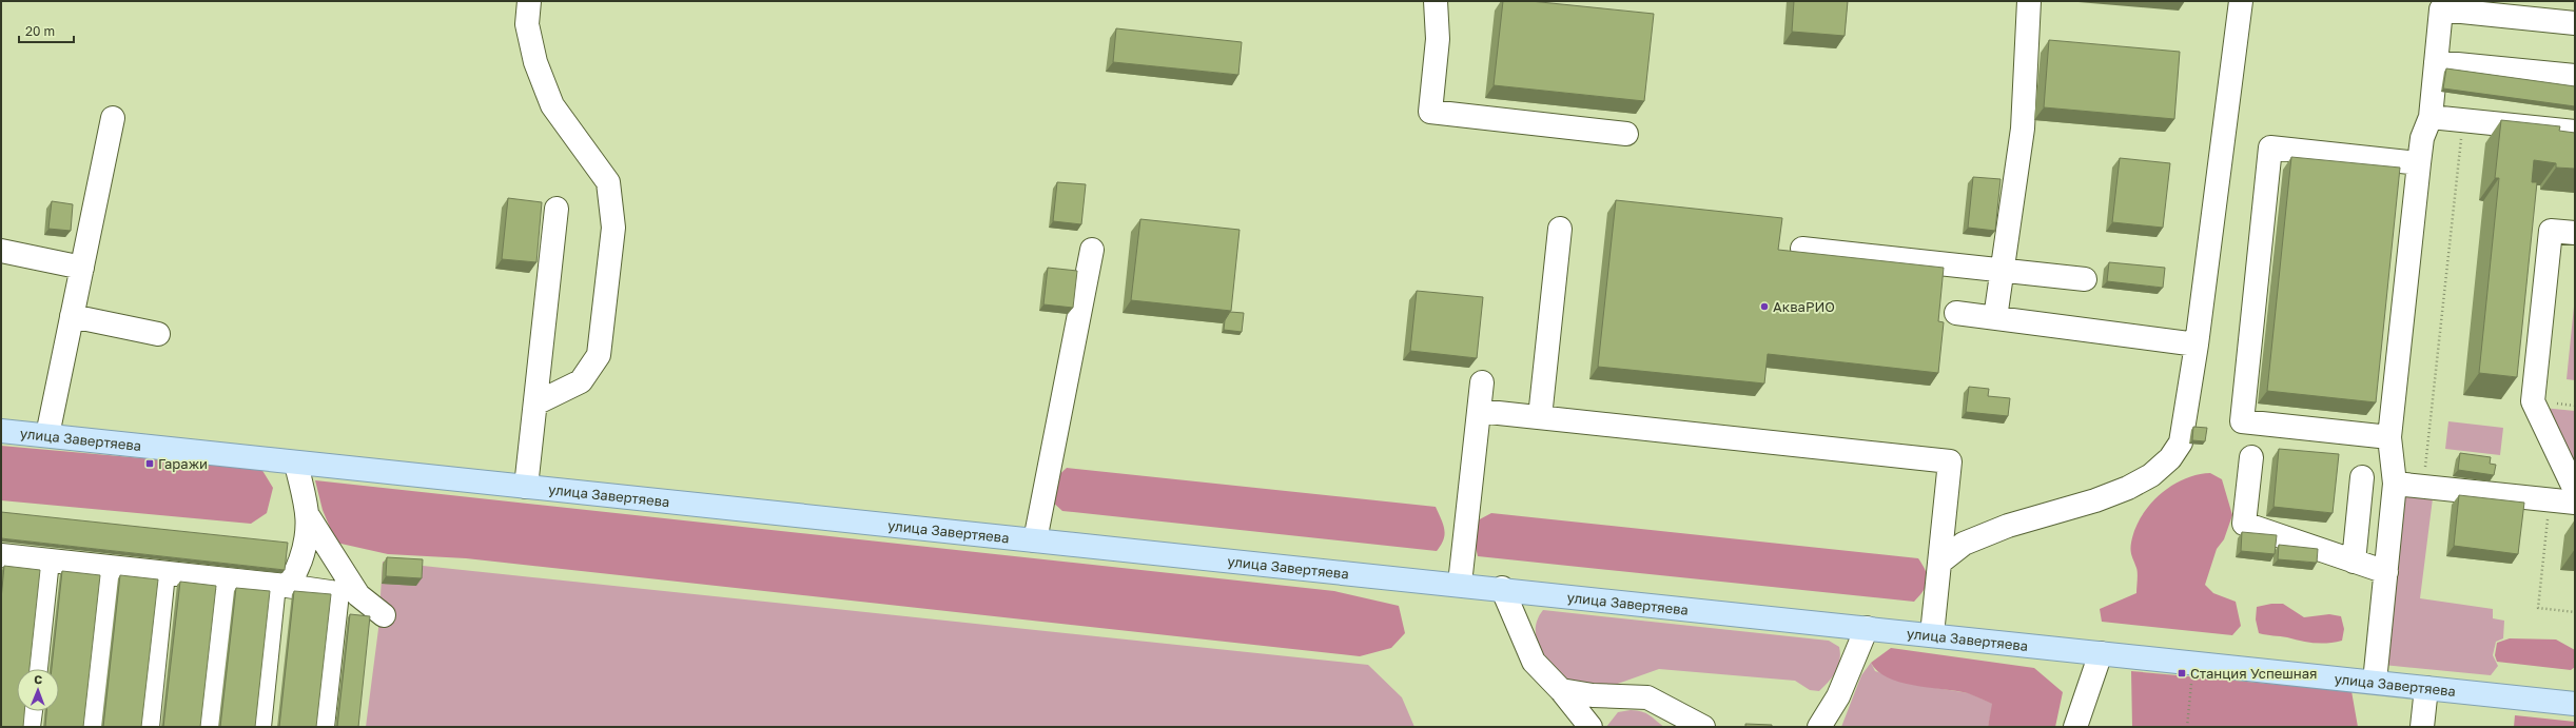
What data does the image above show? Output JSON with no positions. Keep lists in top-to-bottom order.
{
  "streets": {
    "main road": ["улица Завертяева"]
  },
  "places": {
    "other": ["АкваРИО"],
    "transit": ["Гаражи", "Станция Успешная"]
  },
  "scale_bar": "20 m",
  "north": "top"
}
